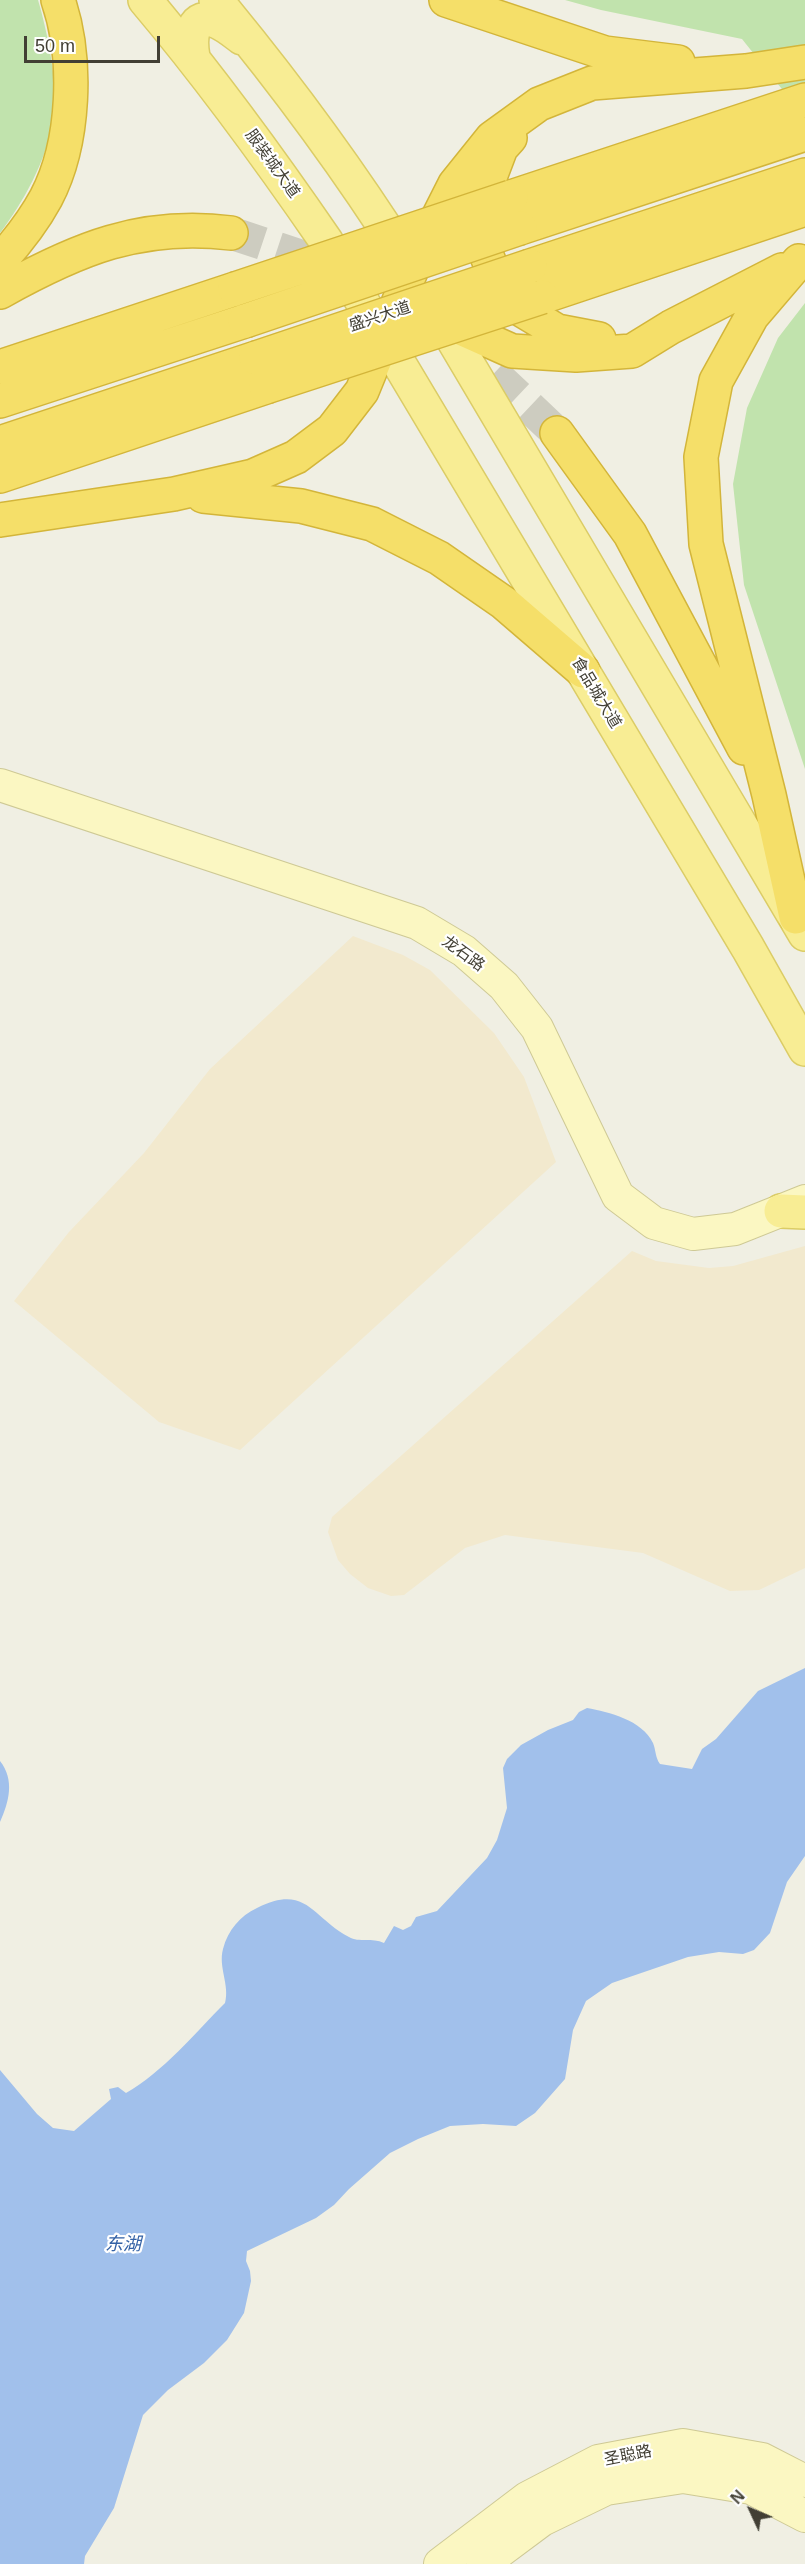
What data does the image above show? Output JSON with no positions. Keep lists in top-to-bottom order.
{
  "streets": {
    "highway": ["盛兴大道"],
    "main road": ["服装城大道", "食品城大道"],
    "street": ["龙石路", "圣聪路"]
  },
  "crossings": [
    ["服装城大道", "食品城大道"]
  ],
  "water": ["东湖"],
  "scale_bar": "50 m",
  "north": "top left"
}
